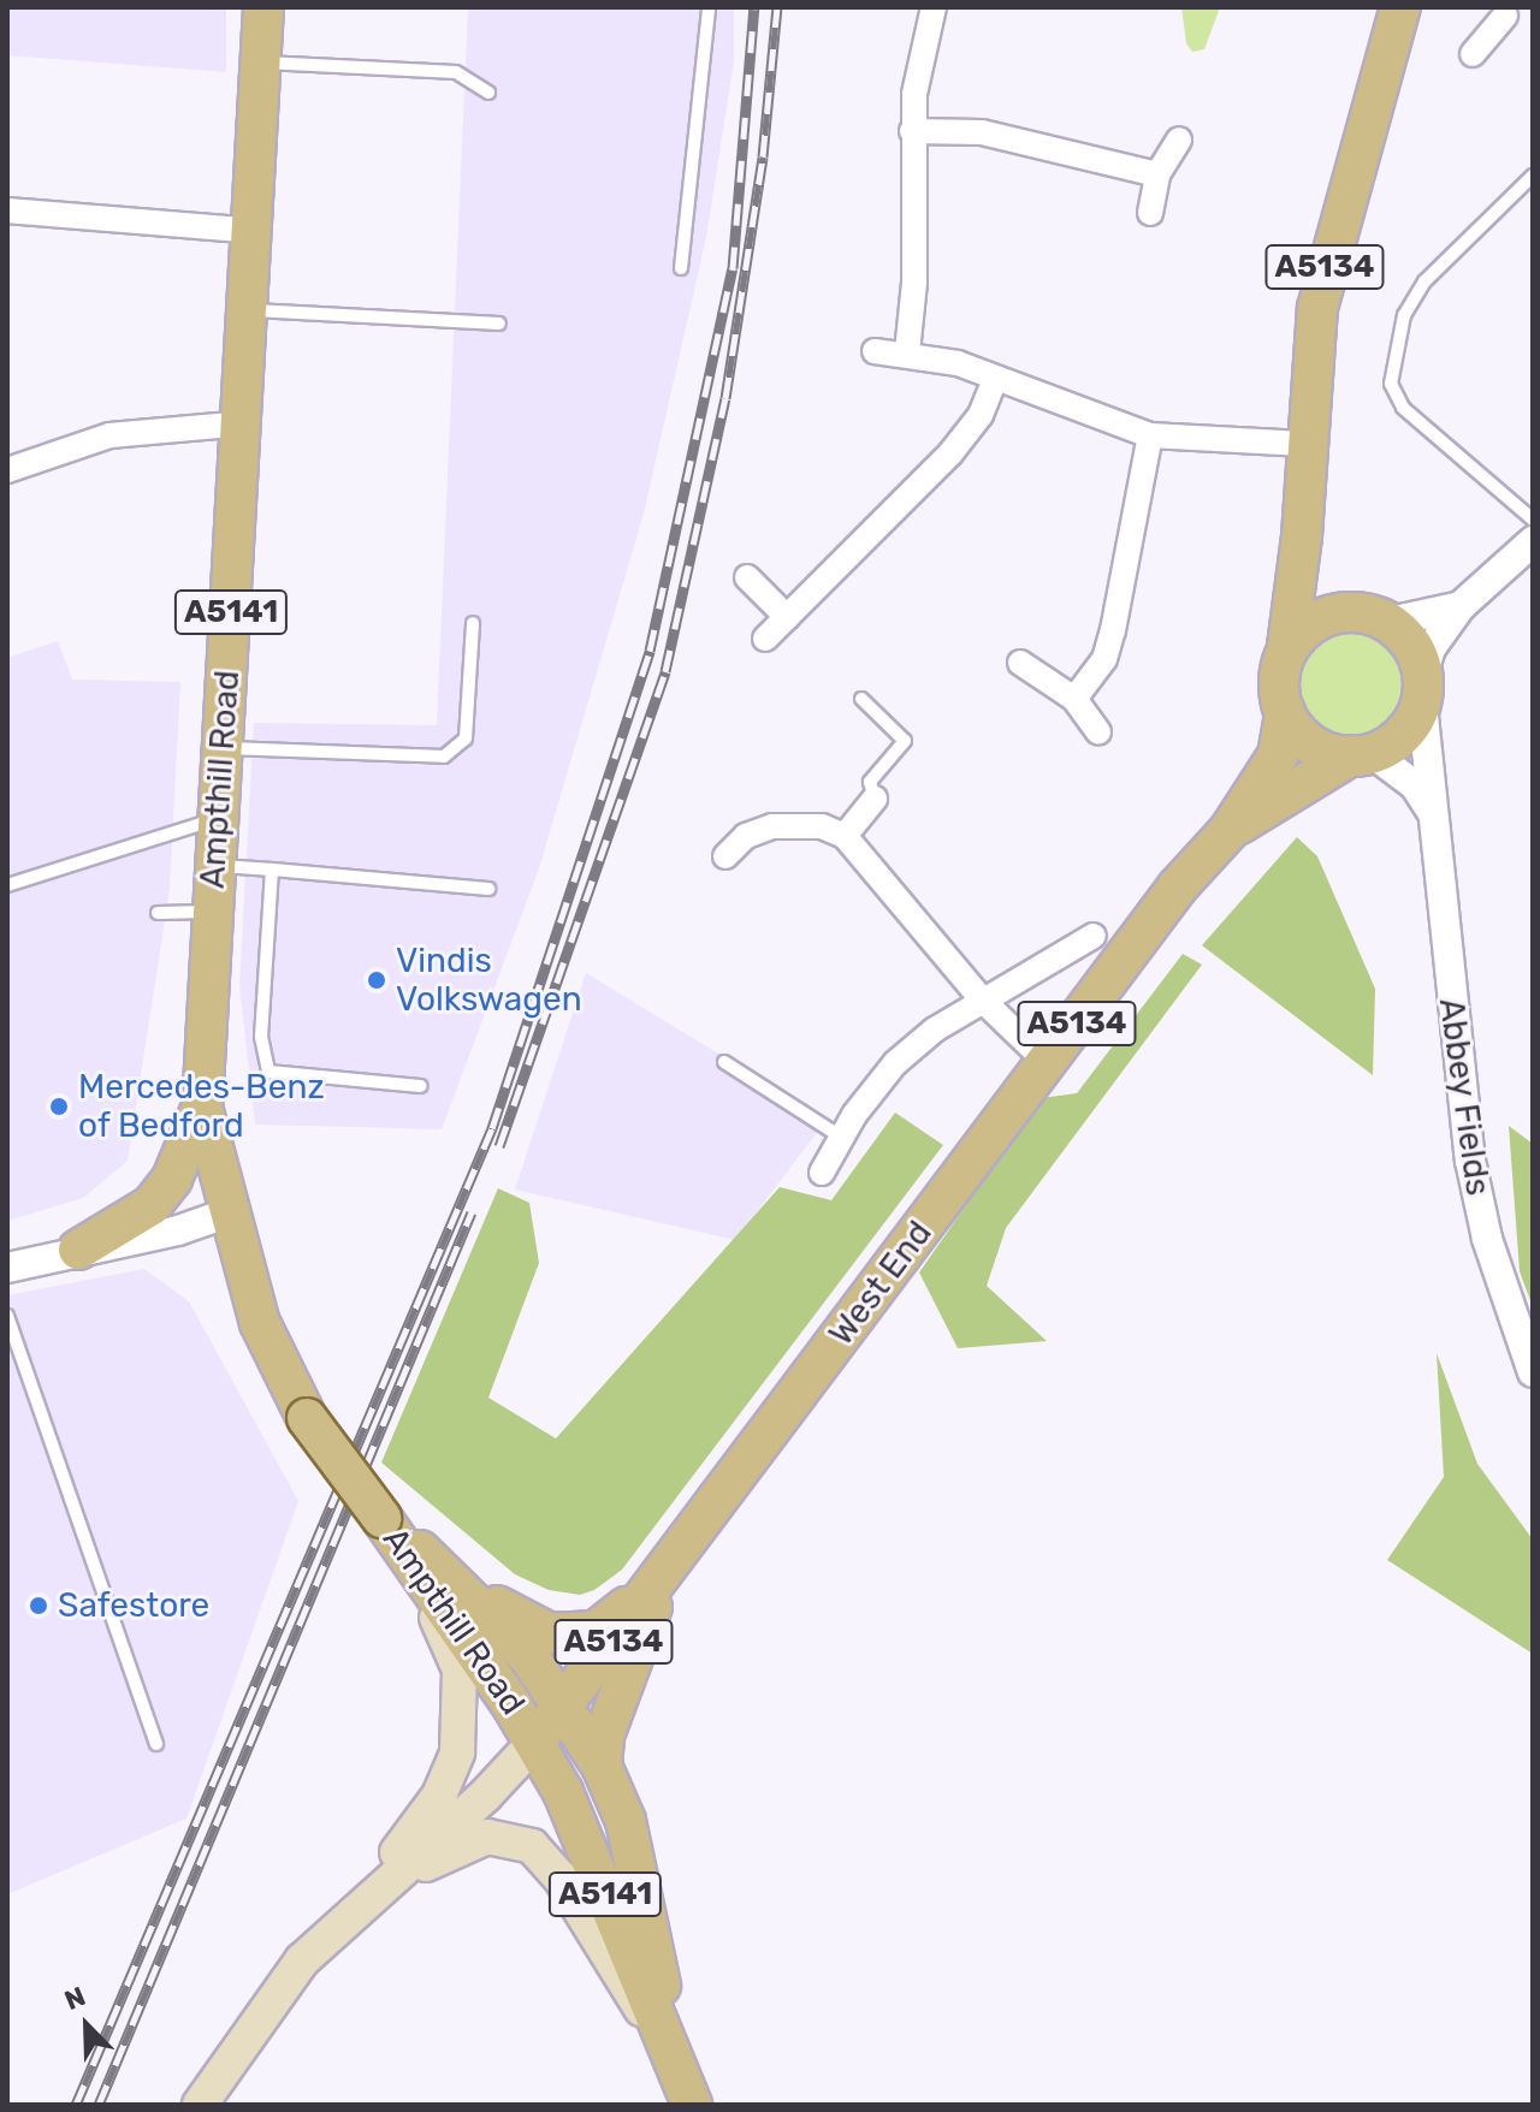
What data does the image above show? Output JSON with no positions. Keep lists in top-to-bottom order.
{
  "streets": {
    "main road": [
      "A5134",
      "A5141",
      "Ampthill Road",
      "West End"
    ],
    "street": ["Abbey Fields"]
  },
  "crossings": [
    ["A5134", "Abbey Fields"],
    ["A5134", "West End"],
    ["A5141", "Ampthill Road"],
    ["A5141", "West End"],
    ["Ampthill Road", "West End"],
    ["Abbey Fields", "West End"]
  ],
  "places": ["Vindis Volkswagen", "Mercedes-Benz of Bedford", "Safestore"],
  "north": "top left"
}
